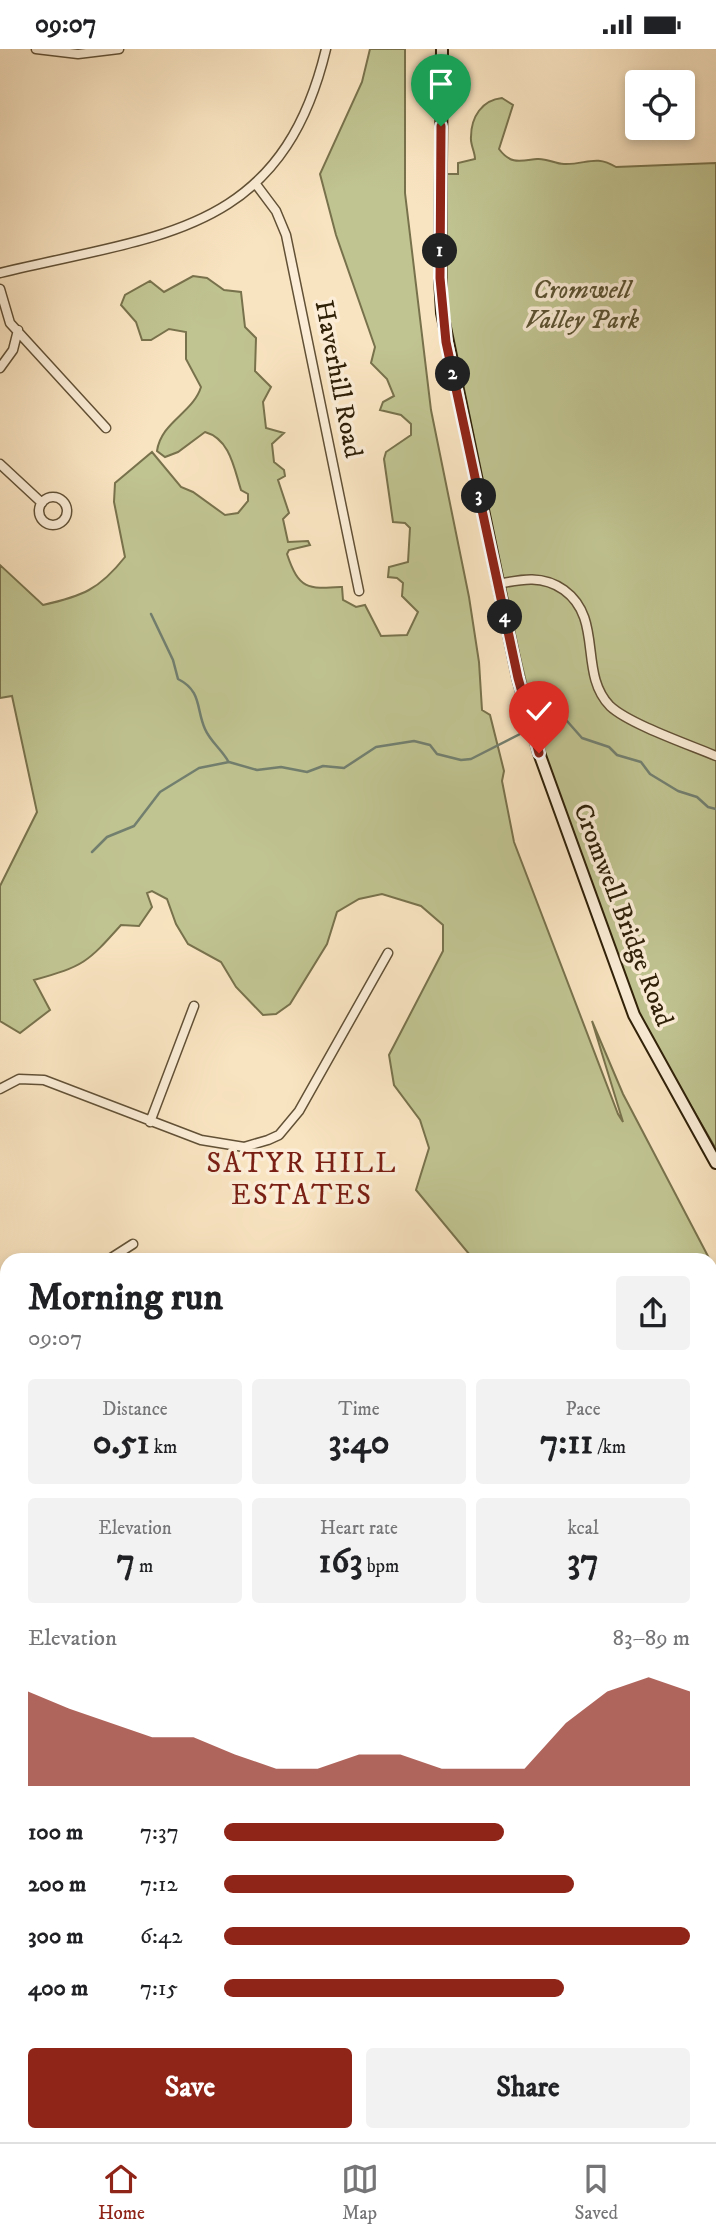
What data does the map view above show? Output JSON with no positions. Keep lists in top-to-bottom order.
{
  "streets": {
    "main road": ["Cromwell Bridge Road"],
    "street": ["Haverhill Road"]
  },
  "districts": ["SATYR HILL ESTATES"],
  "parks": ["Cromwell Valley Park"],
  "page": {
    "status": "09:07",
    "pins": [
      "1",
      "2",
      "3",
      "4"
    ],
    "heading": ["Morning run", "09:07"],
    "stats": [
      ["Distance", "0.51 km"],
      ["Time", "3:40"],
      ["Pace", "7:11 /km"],
      ["Elevation", "7 m"],
      ["Heart rate", "163 bpm"],
      ["kcal", "37"]
    ],
    "chart": ["Elevation", "83–89 m"],
    "list": [
      {
        "name": "100 m",
        "note": "7:37"
      },
      {
        "name": "200 m",
        "note": "7:12"
      },
      {
        "name": "300 m",
        "note": "6:42"
      },
      {
        "name": "400 m",
        "note": "7:15"
      }
    ],
    "buttons": ["Save", "Share"],
    "tabs": ["Home", "Map", "Saved"]
  }
}
